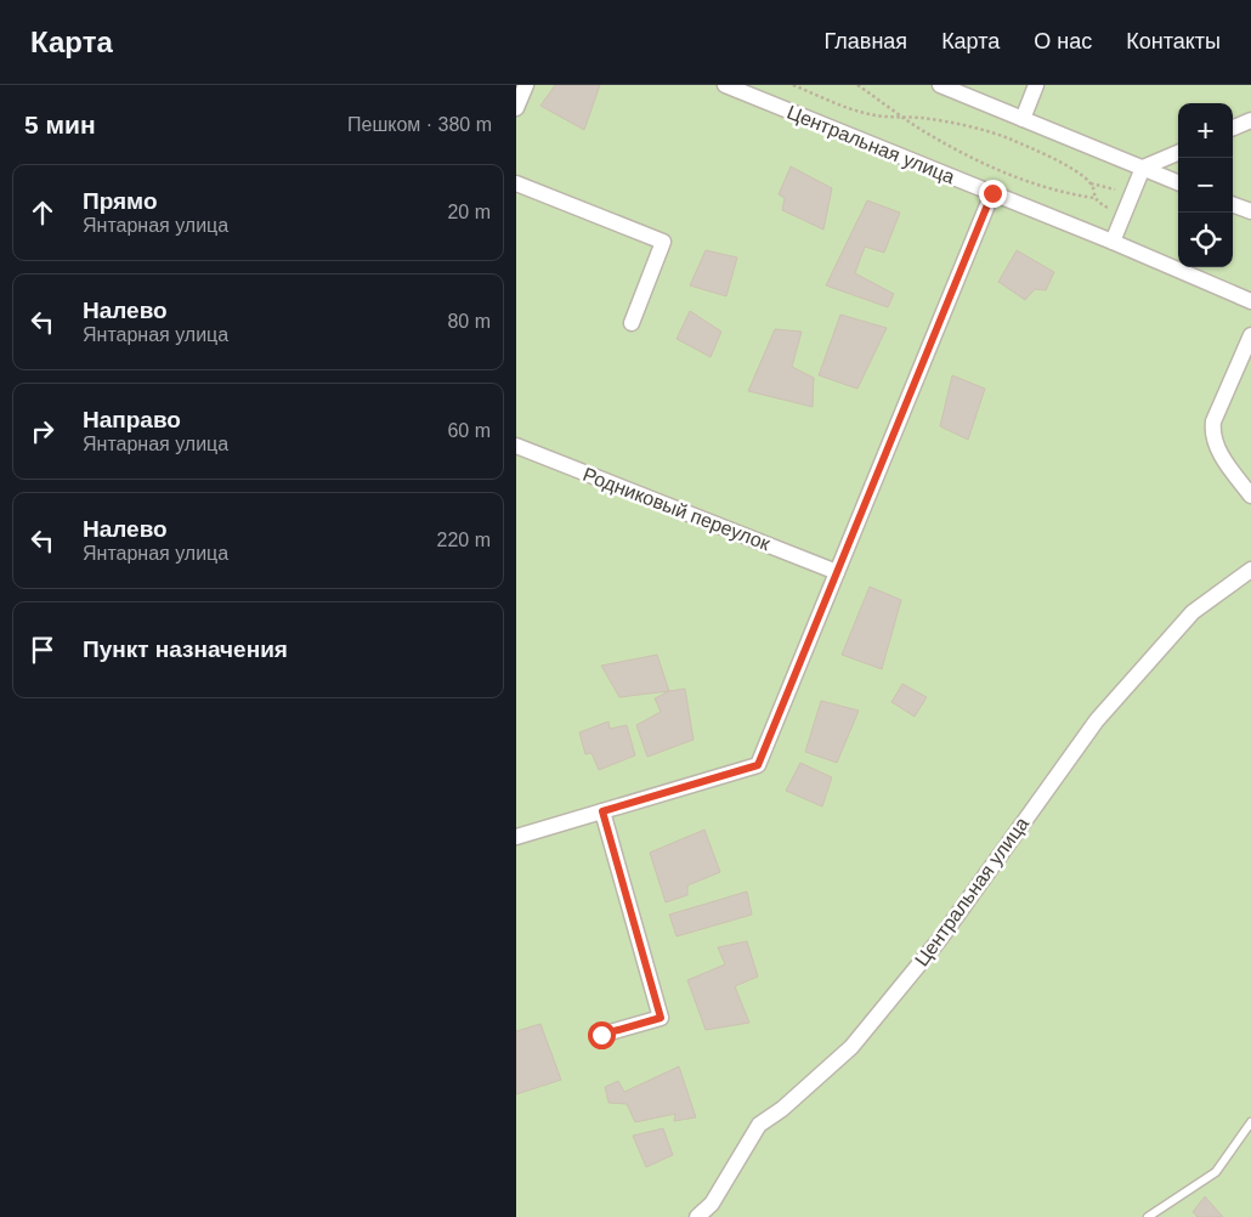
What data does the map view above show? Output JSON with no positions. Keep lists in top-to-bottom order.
{
  "streets": {
    "street": ["Центральная улица", "Родниковый переулок"]
  },
  "page": {
    "header": "Карта",
    "nav": [
      "Главная",
      "Карта",
      "О нас",
      "Контакты"
    ],
    "heading": ["5 мин", "Пешком · 380 m"],
    "map_buttons": ["+", "−"],
    "list": [
      ["Прямо", "Янтарная улица", "20 m"],
      ["Налево", "Янтарная улица", "80 m"],
      ["Направо", "Янтарная улица", "60 m"],
      ["Налево", "Янтарная улица", "220 m"],
      "Пункт назначения"
    ]
  }
}
